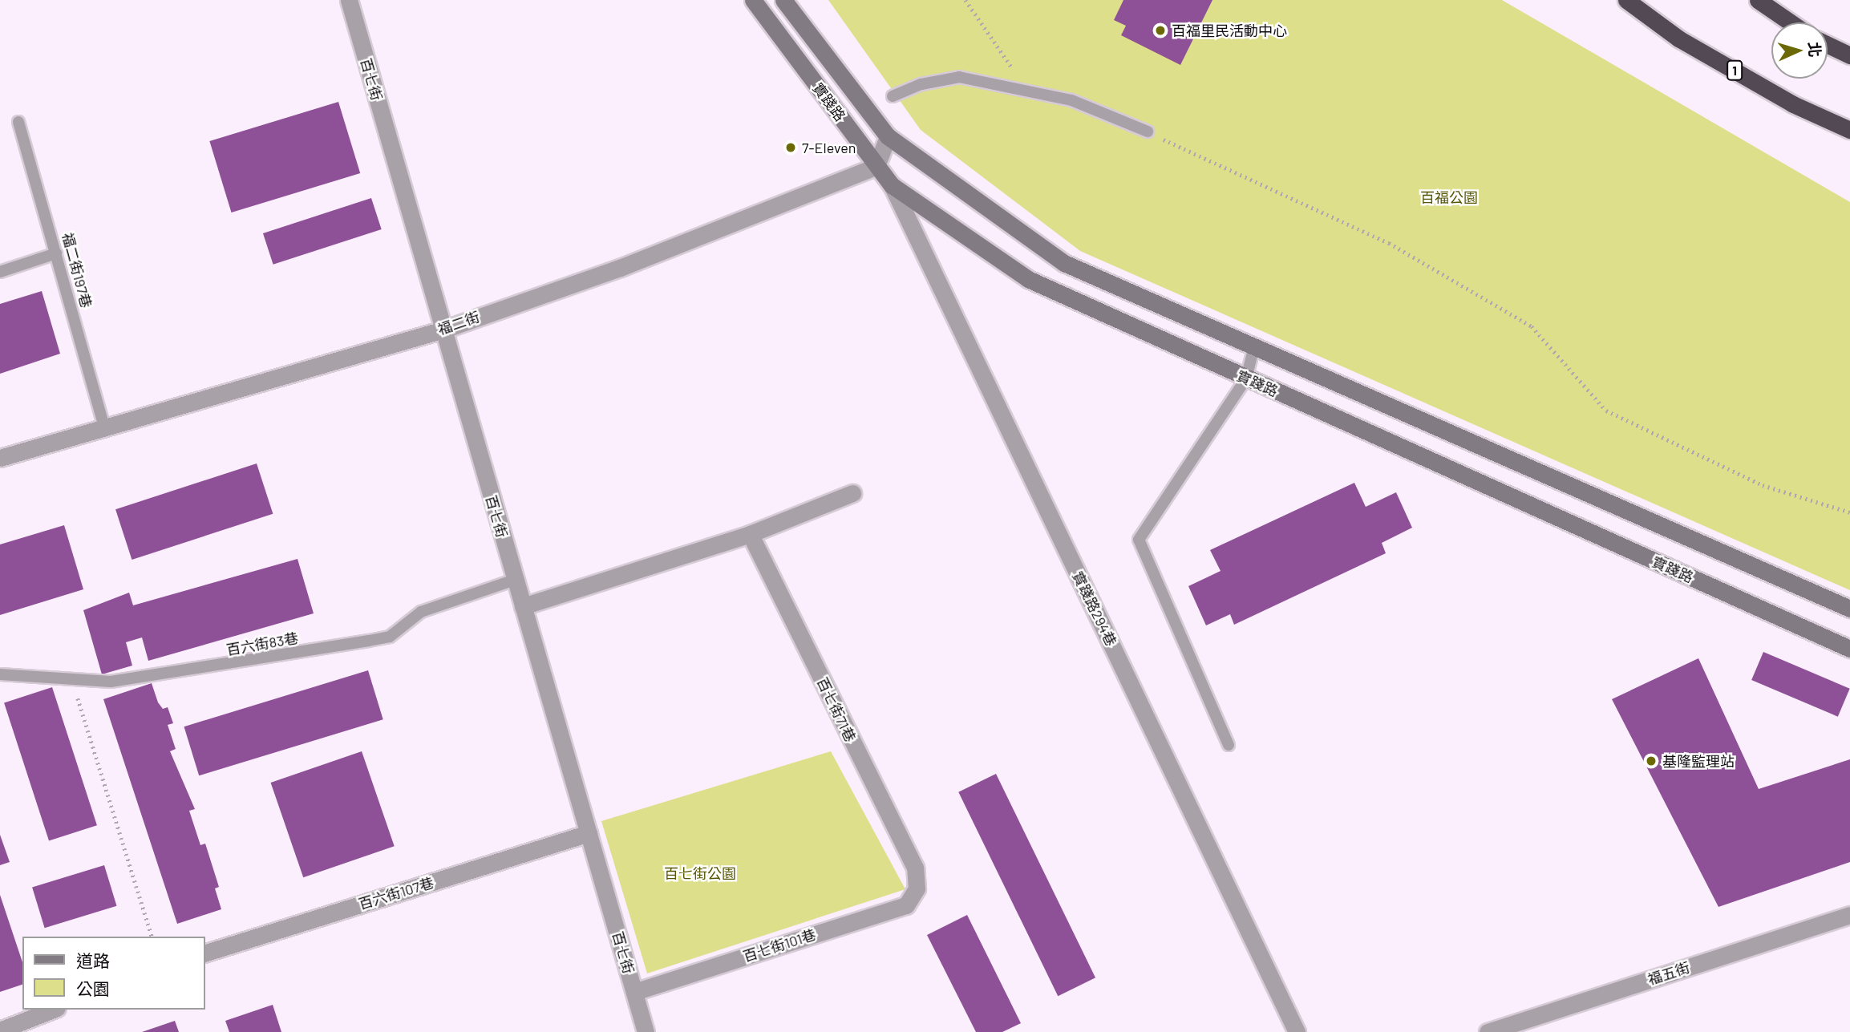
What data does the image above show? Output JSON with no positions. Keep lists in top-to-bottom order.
{
  "streets": {
    "highway": ["1"],
    "street": [
      "百七街",
      "實踐路",
      "福二街",
      "實踐路294巷",
      "百七街71巷",
      "百六街107巷",
      "百七街101巷",
      "福五街"
    ],
    "lane": ["福二街197巷", "百六街83巷"]
  },
  "crossings": [
    ["百七街", "福二街"],
    ["百七街", "百六街83巷"],
    ["百七街", "百六街107巷"],
    ["百七街", "百七街101巷"],
    ["實踐路", "福二街"],
    ["實踐路", "實踐路294巷"],
    ["福二街197巷", "福二街"],
    ["百七街71巷", "百七街101巷"]
  ],
  "parks": ["百福公園", "百七街公園"],
  "places": ["百福里民活動中心", "7-Eleven", "基隆監理站"],
  "legend": ["道路", "公園"],
  "north": "right"
}
